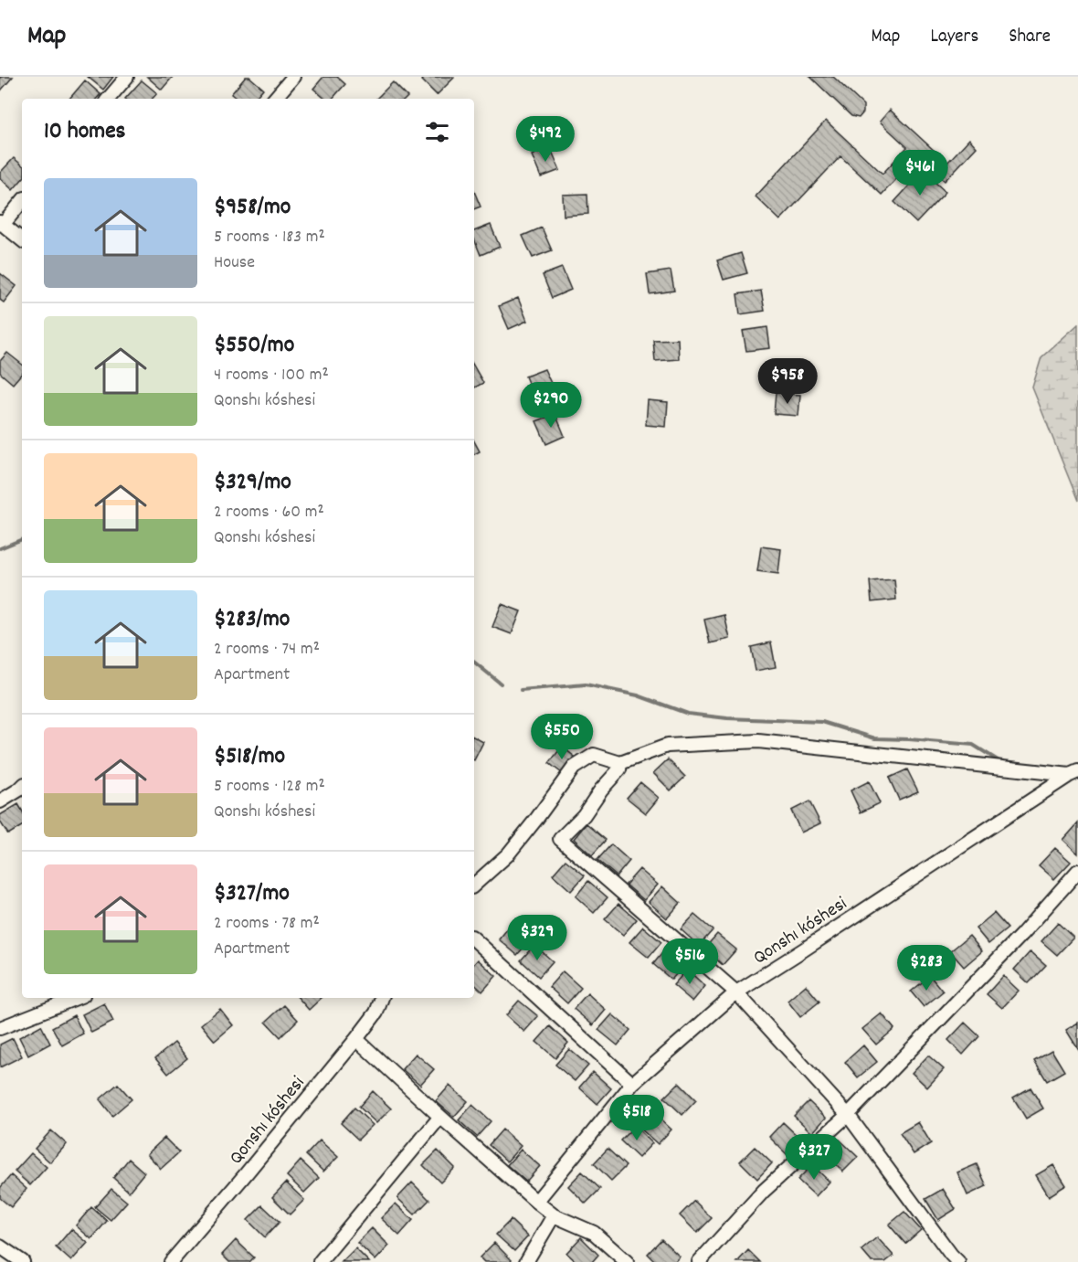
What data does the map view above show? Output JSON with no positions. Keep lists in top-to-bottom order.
{
  "streets": {
    "street": ["Qonshı kóshesi"]
  },
  "page": {
    "header": "Map",
    "nav": ["Map", "Layers", "Share"],
    "heading": "10 homes",
    "price": [
      "$492",
      "$461",
      "$958",
      "$290",
      "$550",
      "$329",
      "$516",
      "$283",
      "$518",
      "$327"
    ],
    "list": [
      {
        "name": "$958/mo",
        "note": "5 rooms · 183 m² · House"
      },
      {
        "name": "$550/mo",
        "note": "4 rooms · 100 m² · Qonshı kóshesi"
      },
      {
        "name": "$329/mo",
        "note": "2 rooms · 60 m² · Qonshı kóshesi"
      },
      {
        "name": "$283/mo",
        "note": "2 rooms · 74 m² · Apartment"
      },
      {
        "name": "$518/mo",
        "note": "5 rooms · 128 m² · Qonshı kóshesi"
      },
      {
        "name": "$327/mo",
        "note": "2 rooms · 78 m² · Apartment"
      }
    ]
  }
}
